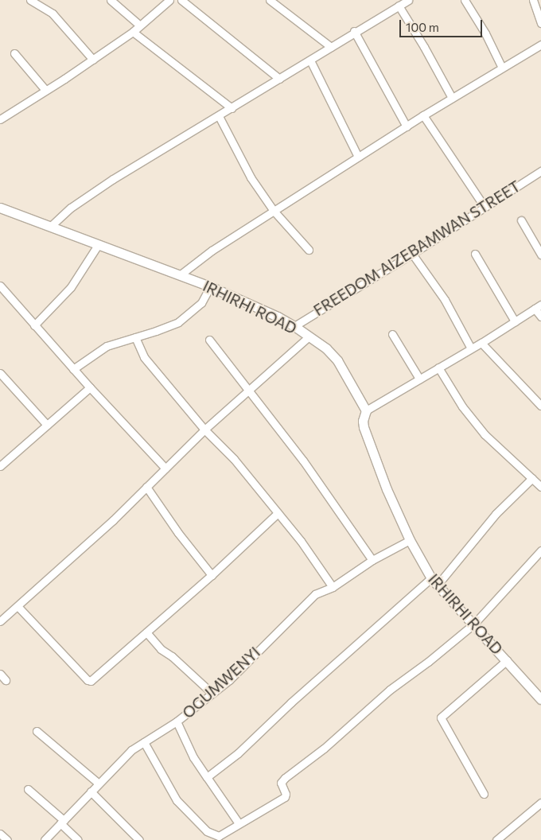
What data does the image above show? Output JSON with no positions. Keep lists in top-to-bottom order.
{
  "streets": {
    "street": ["FREEDOM AIZEBAMWAN STREET", "IRHIRHI ROAD", "OGUMWENYI"]
  },
  "crossings": [
    ["FREEDOM AIZEBAMWAN STREET", "IRHIRHI ROAD"],
    ["IRHIRHI ROAD", "OGUMWENYI"]
  ],
  "scale_bar": "100 m"
}
